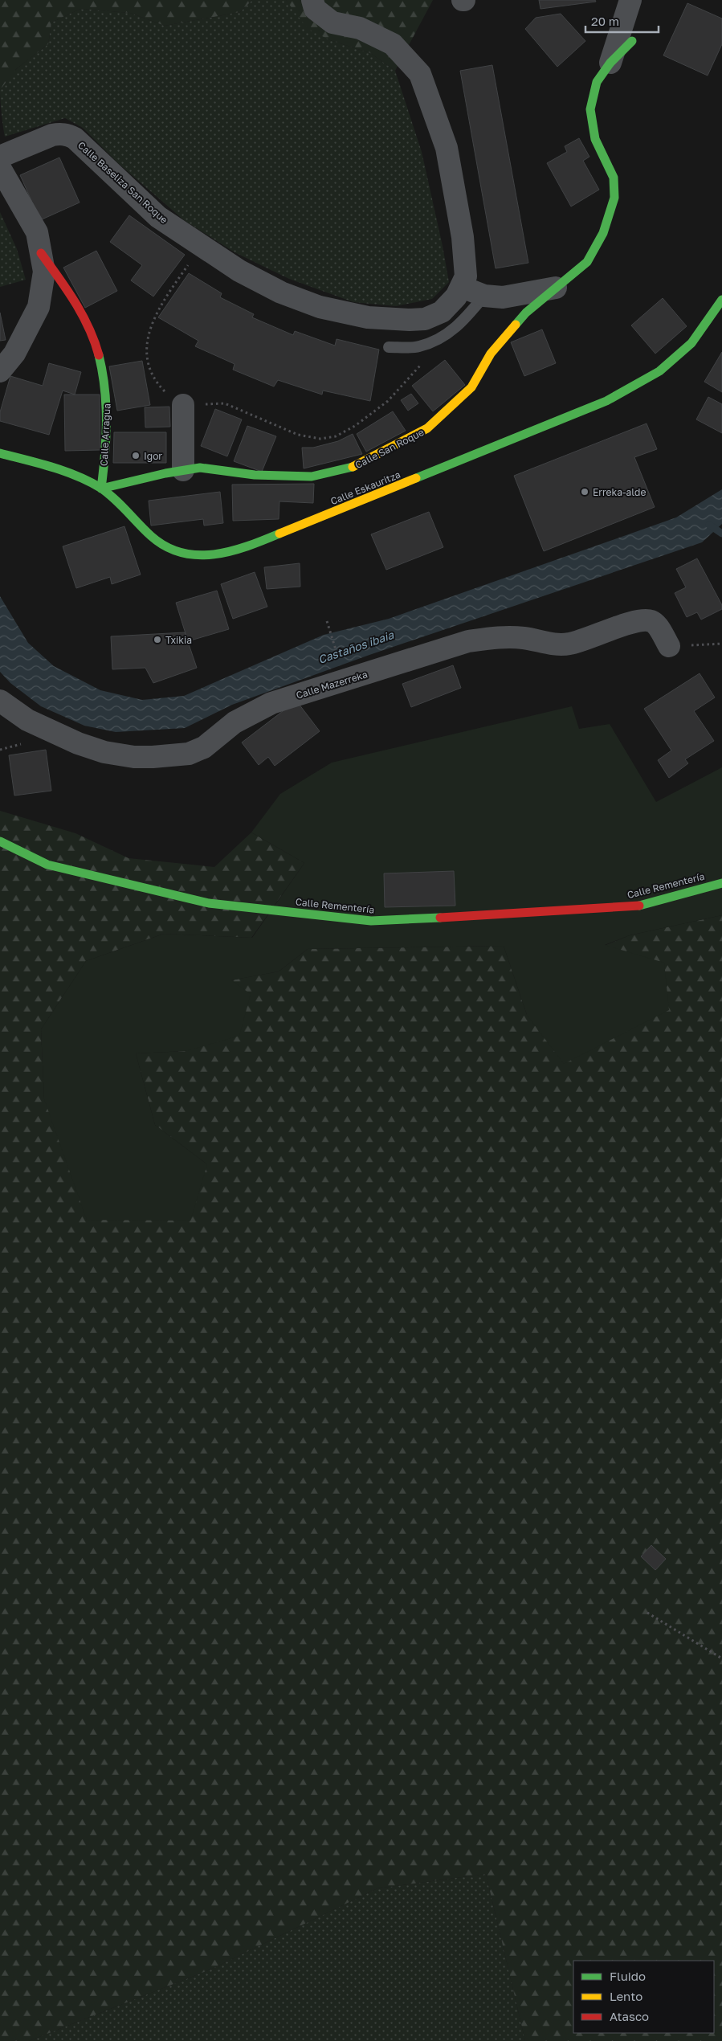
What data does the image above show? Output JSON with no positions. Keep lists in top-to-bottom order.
{
  "streets": {
    "street": [
      "Calle Baseliza San Roque",
      "Calle Arragua",
      "Calle San Roque",
      "Calle Eskauritza",
      "Calle Mazerreka",
      "Calle Rementería"
    ]
  },
  "crossings": [
    ["Calle Arragua", "Calle San Roque"],
    ["Calle Arragua", "Calle Eskauritza"],
    ["Calle San Roque", "Calle Eskauritza"]
  ],
  "water": ["Castaños ibaia"],
  "places": ["Igor", "Erreka-alde", "Txikia"],
  "legend": ["Fluido", "Lento", "Atasco"],
  "scale_bar": "20 m"
}
